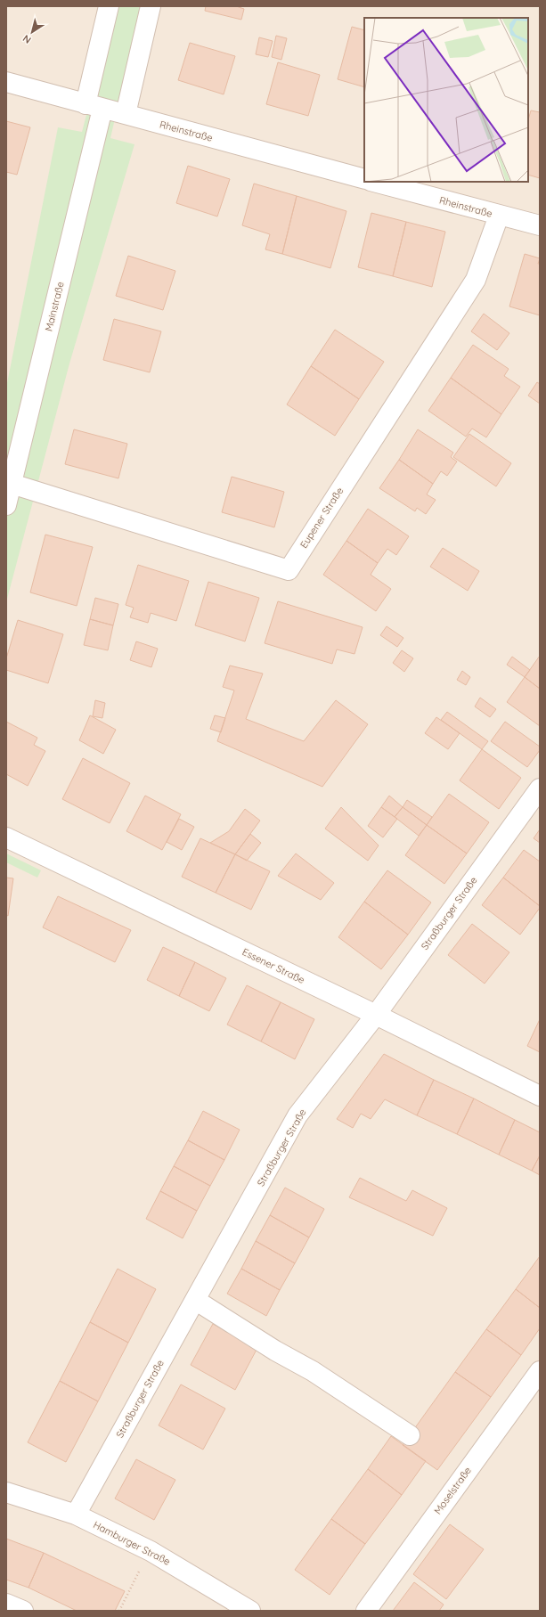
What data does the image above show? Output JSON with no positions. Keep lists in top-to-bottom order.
{
  "streets": {
    "street": [
      "Rheinstraße",
      "Mainstraße",
      "Eupener Straße",
      "Straßburger Straße",
      "Essener Straße",
      "Moselstraße",
      "Hamburger Straße"
    ]
  },
  "crossings": [
    ["Rheinstraße", "Mainstraße"],
    ["Rheinstraße", "Eupener Straße"],
    ["Mainstraße", "Eupener Straße"],
    ["Straßburger Straße", "Essener Straße"],
    ["Straßburger Straße", "Hamburger Straße"]
  ],
  "north": "bottom left"
}
